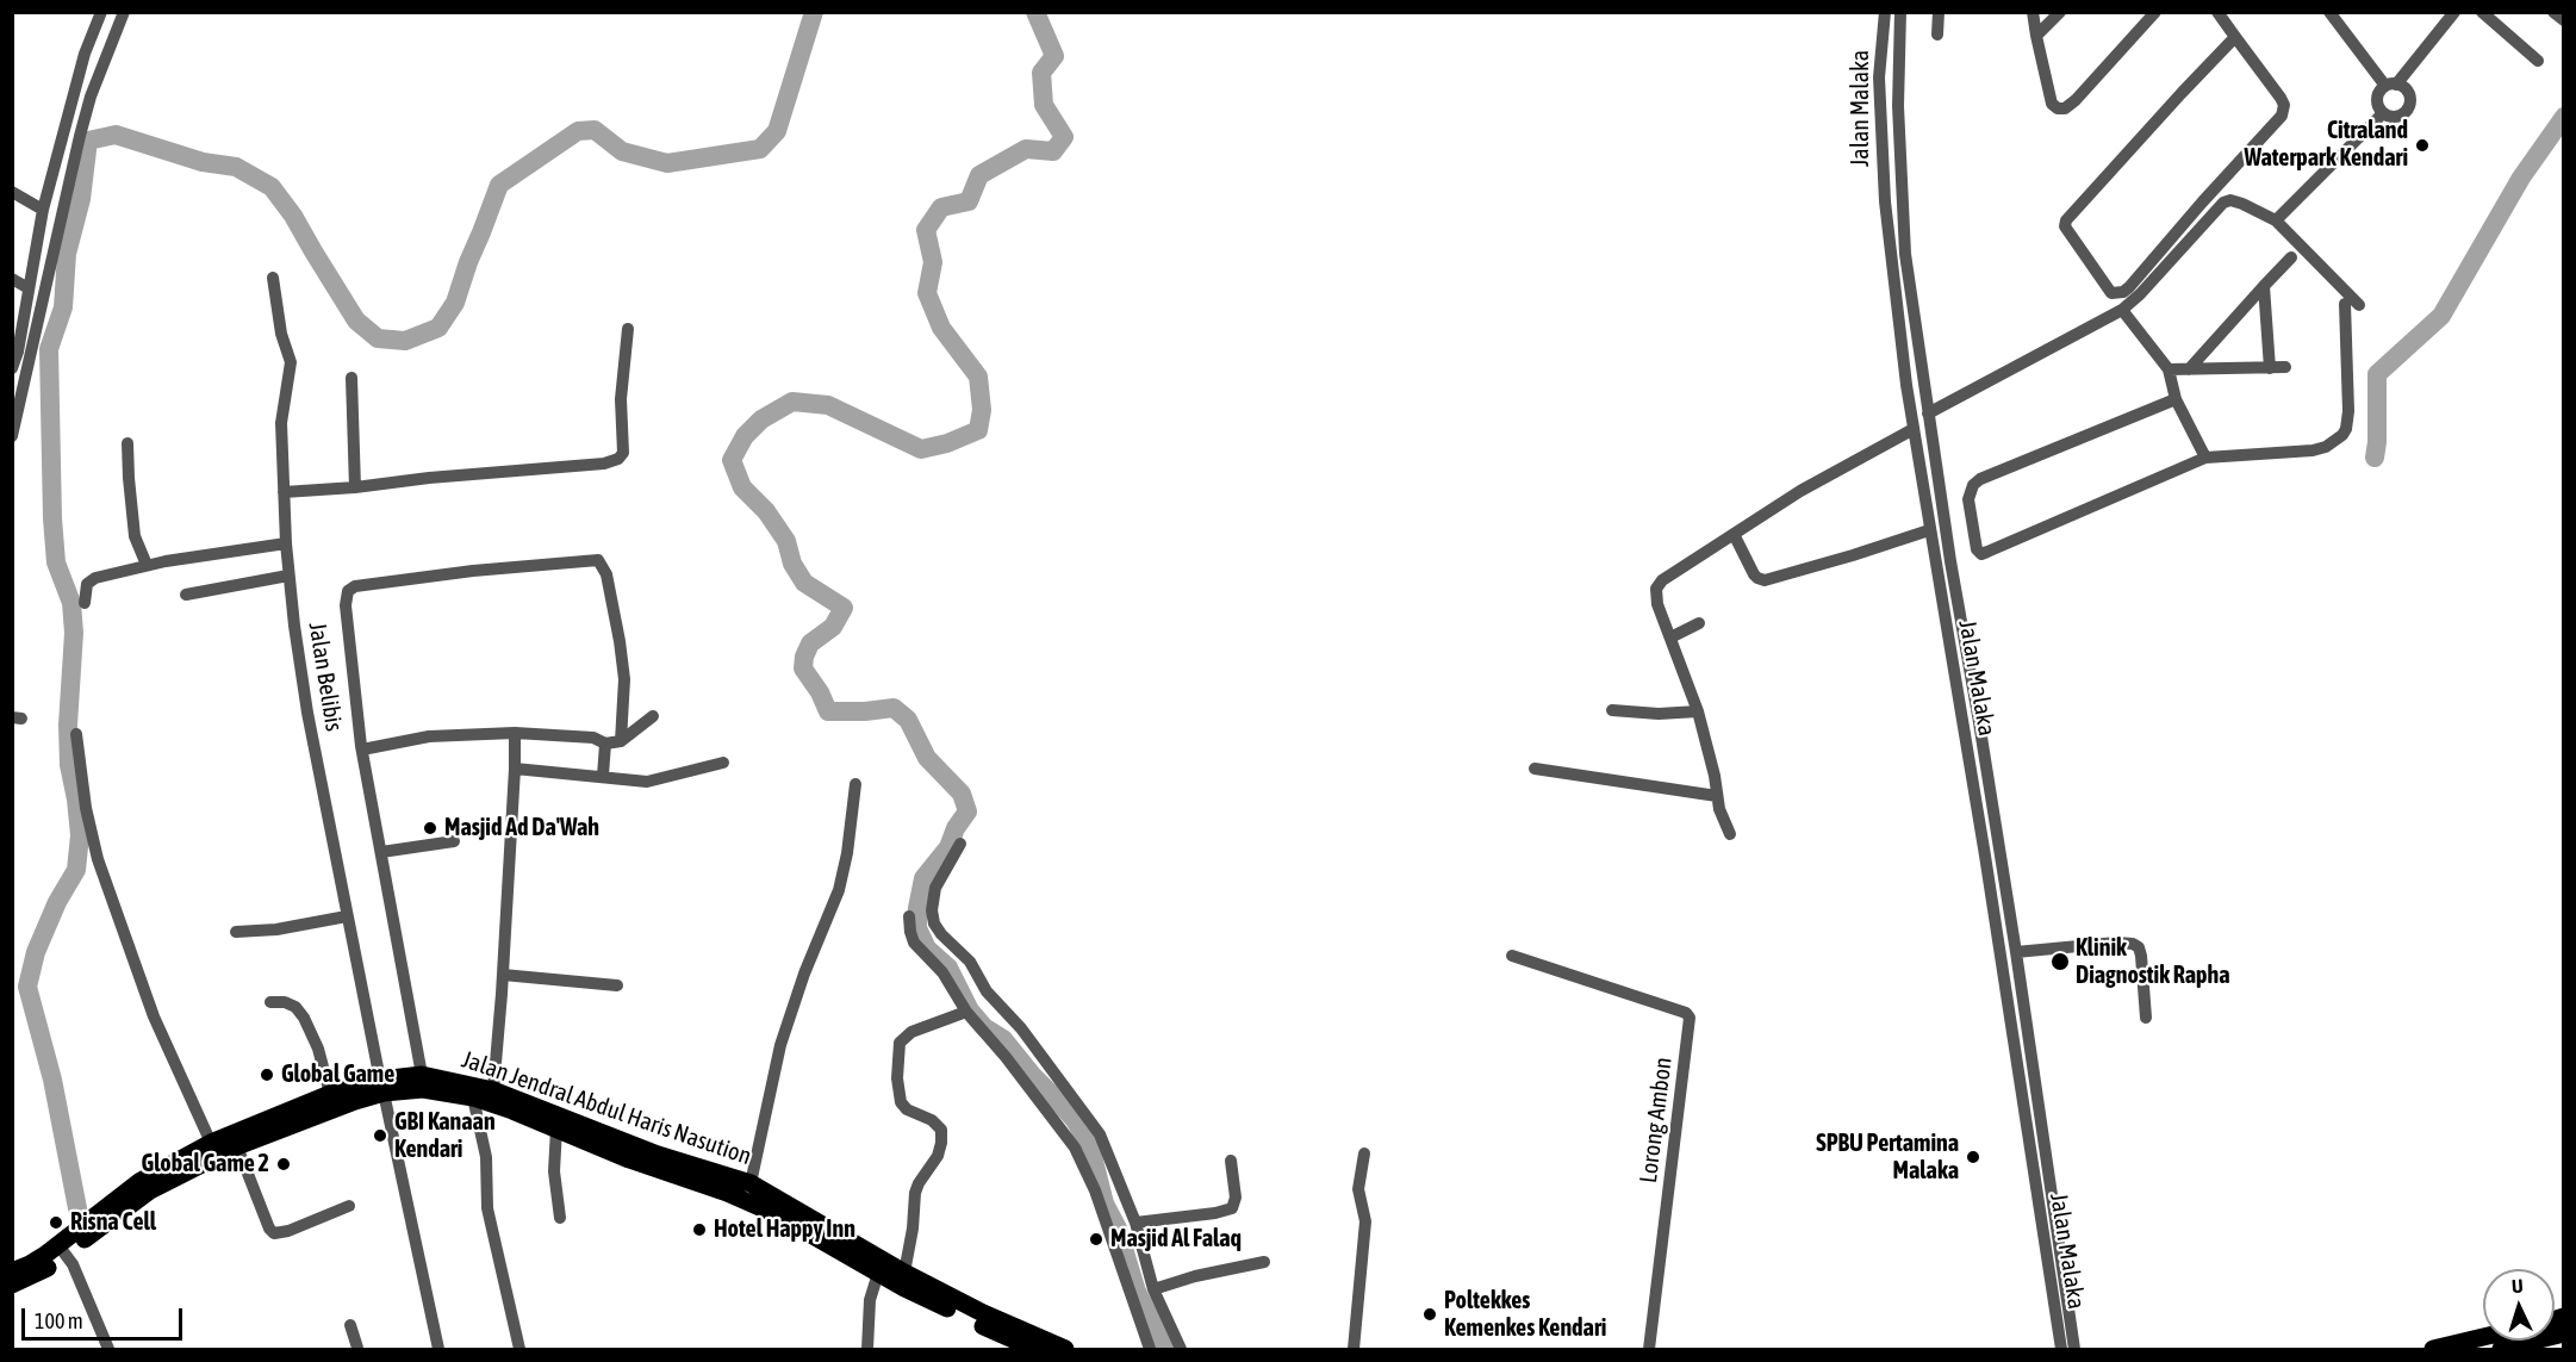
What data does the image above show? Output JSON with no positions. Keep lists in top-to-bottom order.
{
  "streets": {
    "highway": ["Jalan Jendral Abdul Haris Nasution"],
    "street": ["Jalan Malaka", "Jalan Belibis", "Lorong Ambon"]
  },
  "crossings": [
    ["Jalan Belibis", "Jalan Jendral Abdul Haris Nasution"]
  ],
  "places": [
    "Citraland Waterpark Kendari",
    "Masjid Ad Da'Wah",
    "Klinik Diagnostik Rapha",
    "Global Game",
    "GBI Kanaan Kendari",
    "SPBU Pertamina Malaka",
    "Global Game 2",
    "Risna Cell",
    "Hotel Happy Inn",
    "Masjid Al Falaq",
    "Poltekkes Kemenkes Kendari"
  ],
  "scale_bar": "100 m",
  "north": "top"
}
